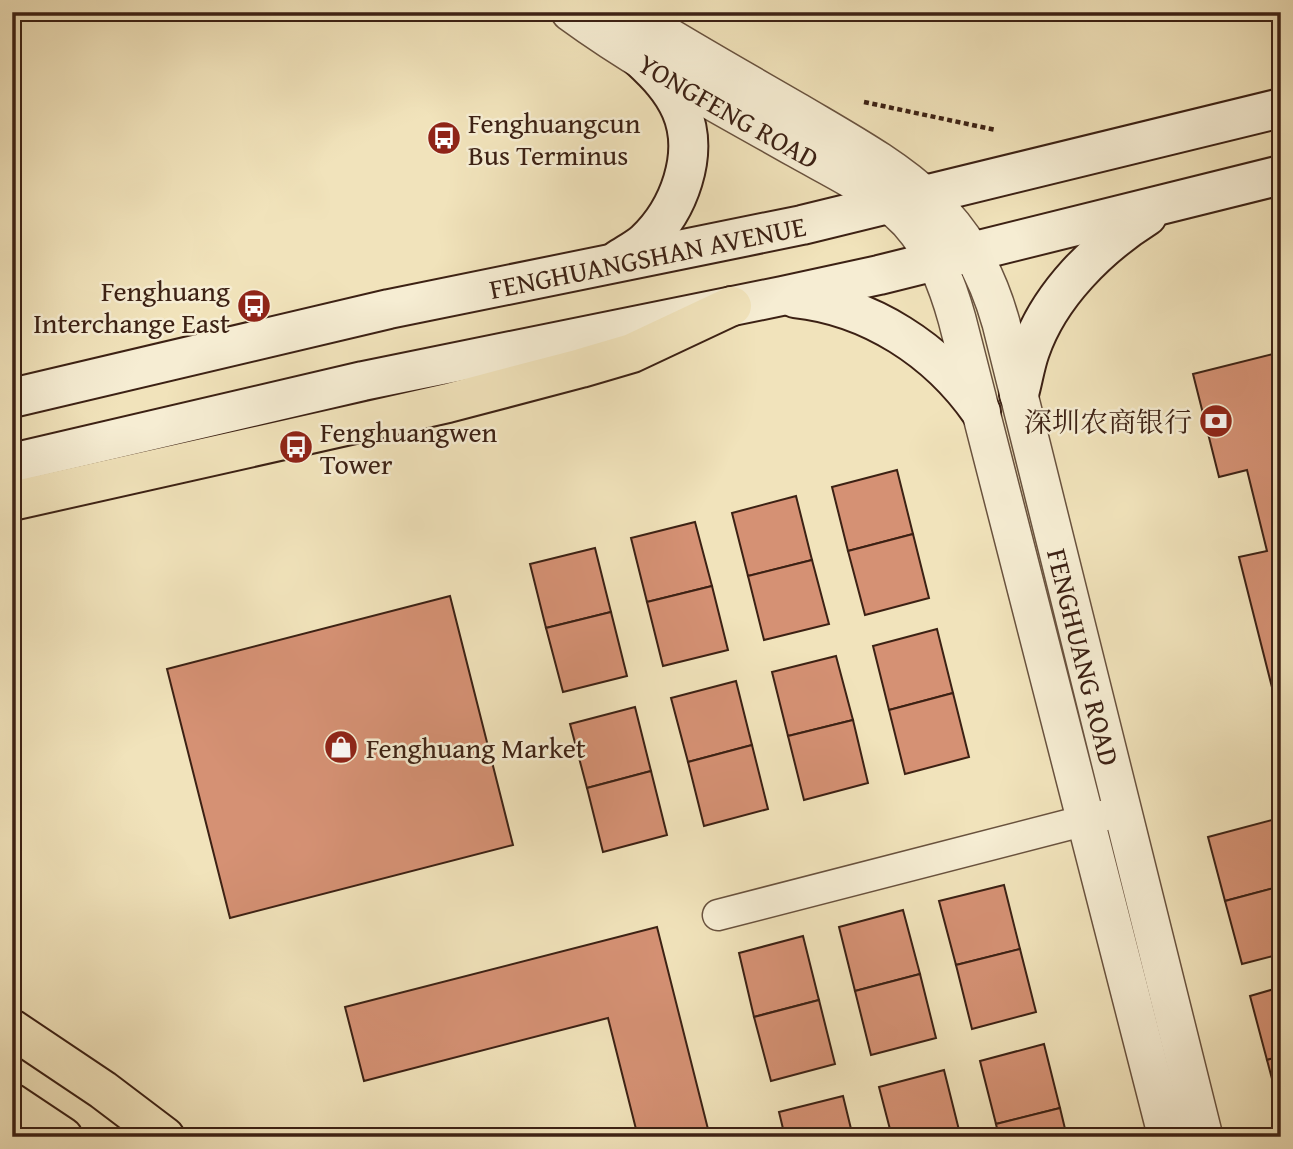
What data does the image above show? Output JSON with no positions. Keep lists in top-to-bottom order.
{
  "streets": {
    "main road": ["FENGHUANGSHAN AVENUE"],
    "street": ["YONGFENG ROAD", "FENGHUANG ROAD"]
  },
  "crossings": [
    ["YONGFENG ROAD", "FENGHUANGSHAN AVENUE"],
    ["YONGFENG ROAD", "FENGHUANG ROAD"],
    ["FENGHUANGSHAN AVENUE", "FENGHUANG ROAD"]
  ],
  "places": {
    "bus stop": ["Fenghuangcun Bus Terminus", "Fenghuang Interchange East", "Fenghuangwen Tower"],
    "bank": ["深圳农商银行"],
    "shop": ["Fenghuang Market"]
  }
}
